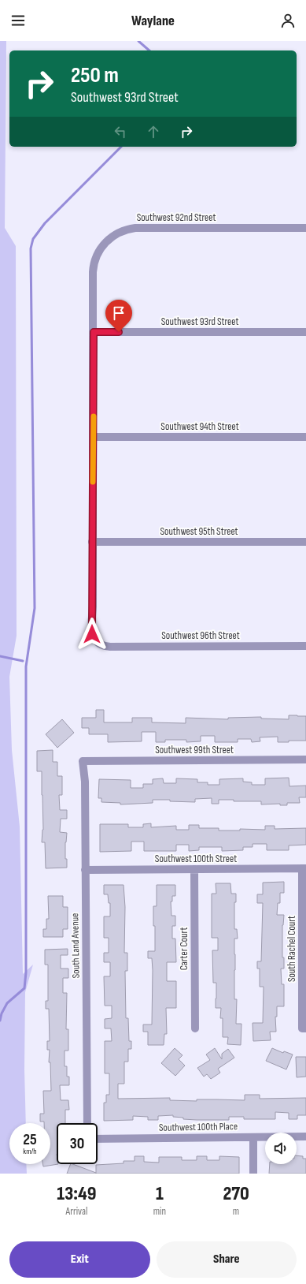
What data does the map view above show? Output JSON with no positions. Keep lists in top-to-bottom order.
{
  "streets": {
    "street": [
      "Southwest 92nd Street",
      "Southwest 93rd Street",
      "Southwest 94th Street",
      "Southwest 95th Street",
      "Southwest 96th Street",
      "Southwest 99th Street",
      "Southwest 100th Street",
      "South Land Avenue",
      "Carter Court",
      "South Rachel Court",
      "Southwest 100th Place"
    ]
  },
  "crossings": [
    ["Southwest 92nd Street", "Southwest 93rd Street"],
    ["Southwest 92nd Street", "Southwest 94th Street"],
    ["Southwest 92nd Street", "Southwest 95th Street"],
    ["Southwest 92nd Street", "Southwest 96th Street"],
    ["Southwest 99th Street", "South Land Avenue"],
    ["Southwest 100th Street", "South Land Avenue"],
    ["Southwest 100th Street", "Carter Court"],
    ["Southwest 100th Street", "South Rachel Court"]
  ],
  "page": {
    "header": "Waylane",
    "turn": ["250 m", "Southwest 93rd Street"],
    "speed": "25 km/h",
    "limit": "30",
    "eta": [
      "13:49",
      "Arrival",
      "1",
      "min",
      "270",
      "m"
    ],
    "buttons": ["Exit", "Share"]
  }
}
